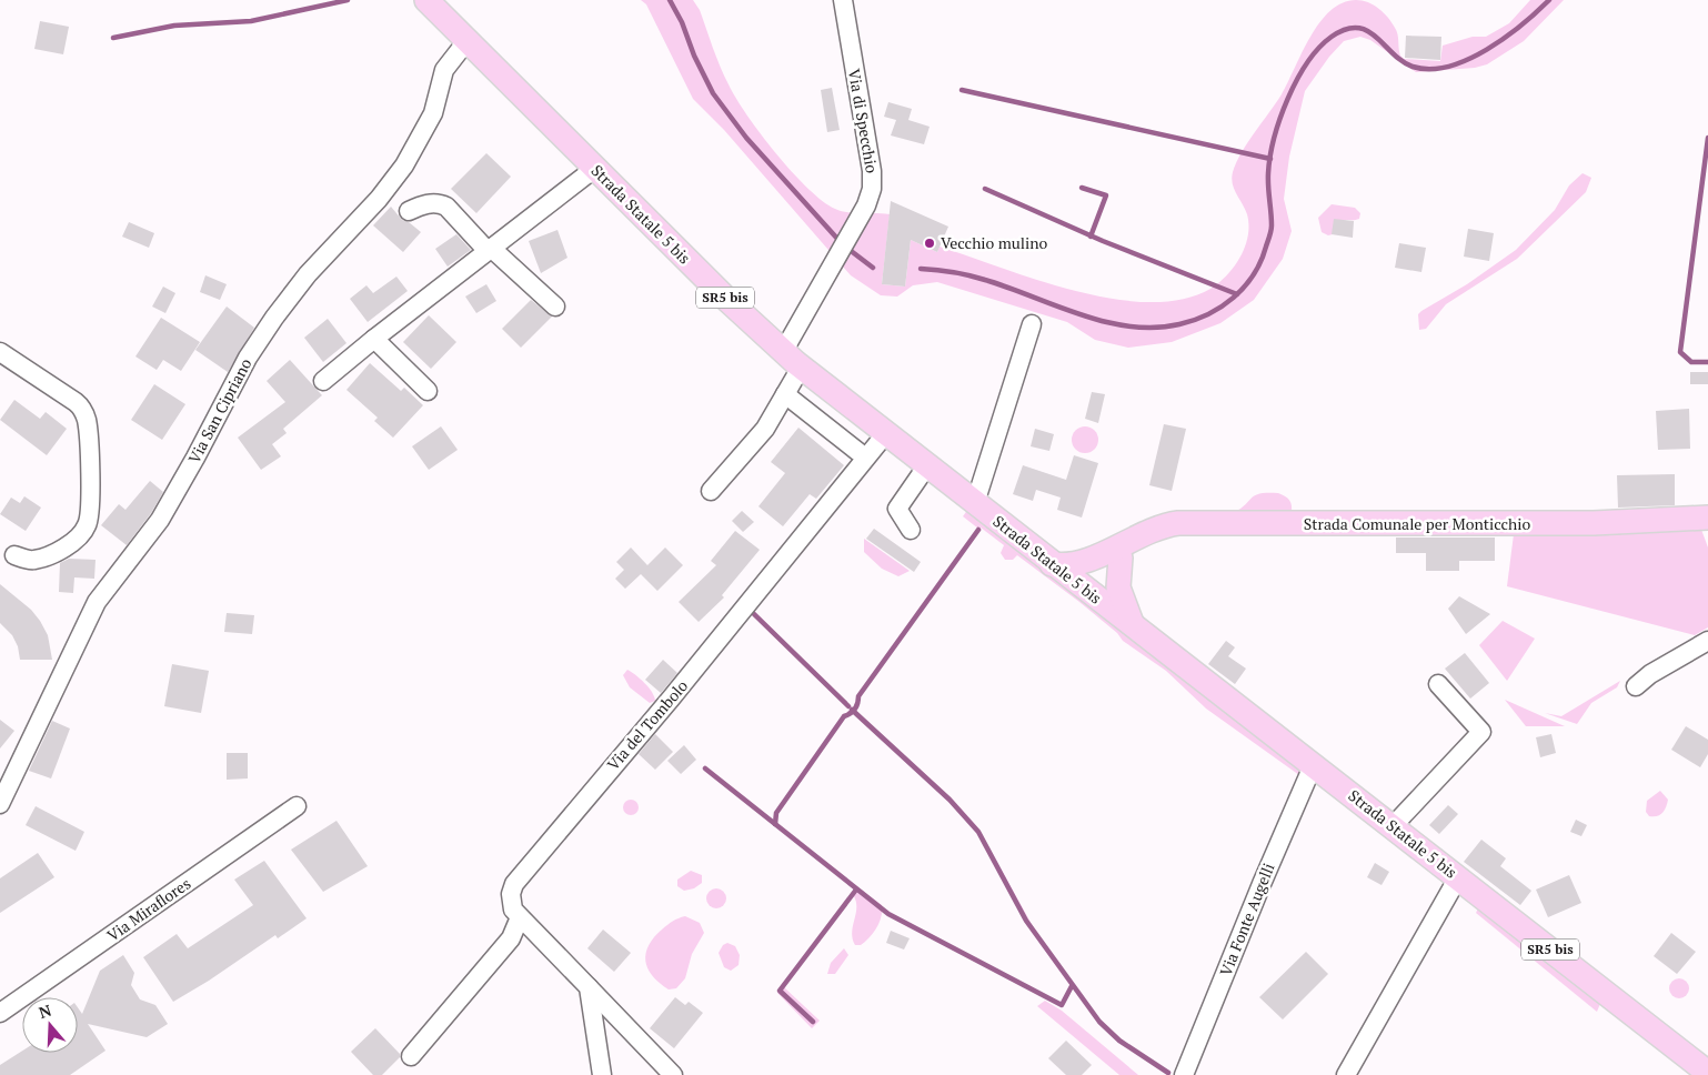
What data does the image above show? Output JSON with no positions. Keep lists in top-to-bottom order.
{
  "streets": {
    "main road": ["Strada Statale 5 bis", "SR5 bis", "Strada Comunale per Monticchio"],
    "street": [
      "Via di Specchio",
      "Via San Cipriano",
      "Via del Tombolo",
      "Via Miraflores",
      "Via Fonte Augelli"
    ]
  },
  "crossings": [
    ["Via di Specchio", "Strada Statale 5 bis"],
    ["Strada Statale 5 bis", "Via San Cipriano"],
    ["Strada Statale 5 bis", "Strada Comunale per Monticchio"],
    ["Strada Statale 5 bis", "Via del Tombolo"],
    ["Strada Statale 5 bis", "Via Fonte Augelli"]
  ],
  "places": ["Vecchio mulino"],
  "north": "top"
}
